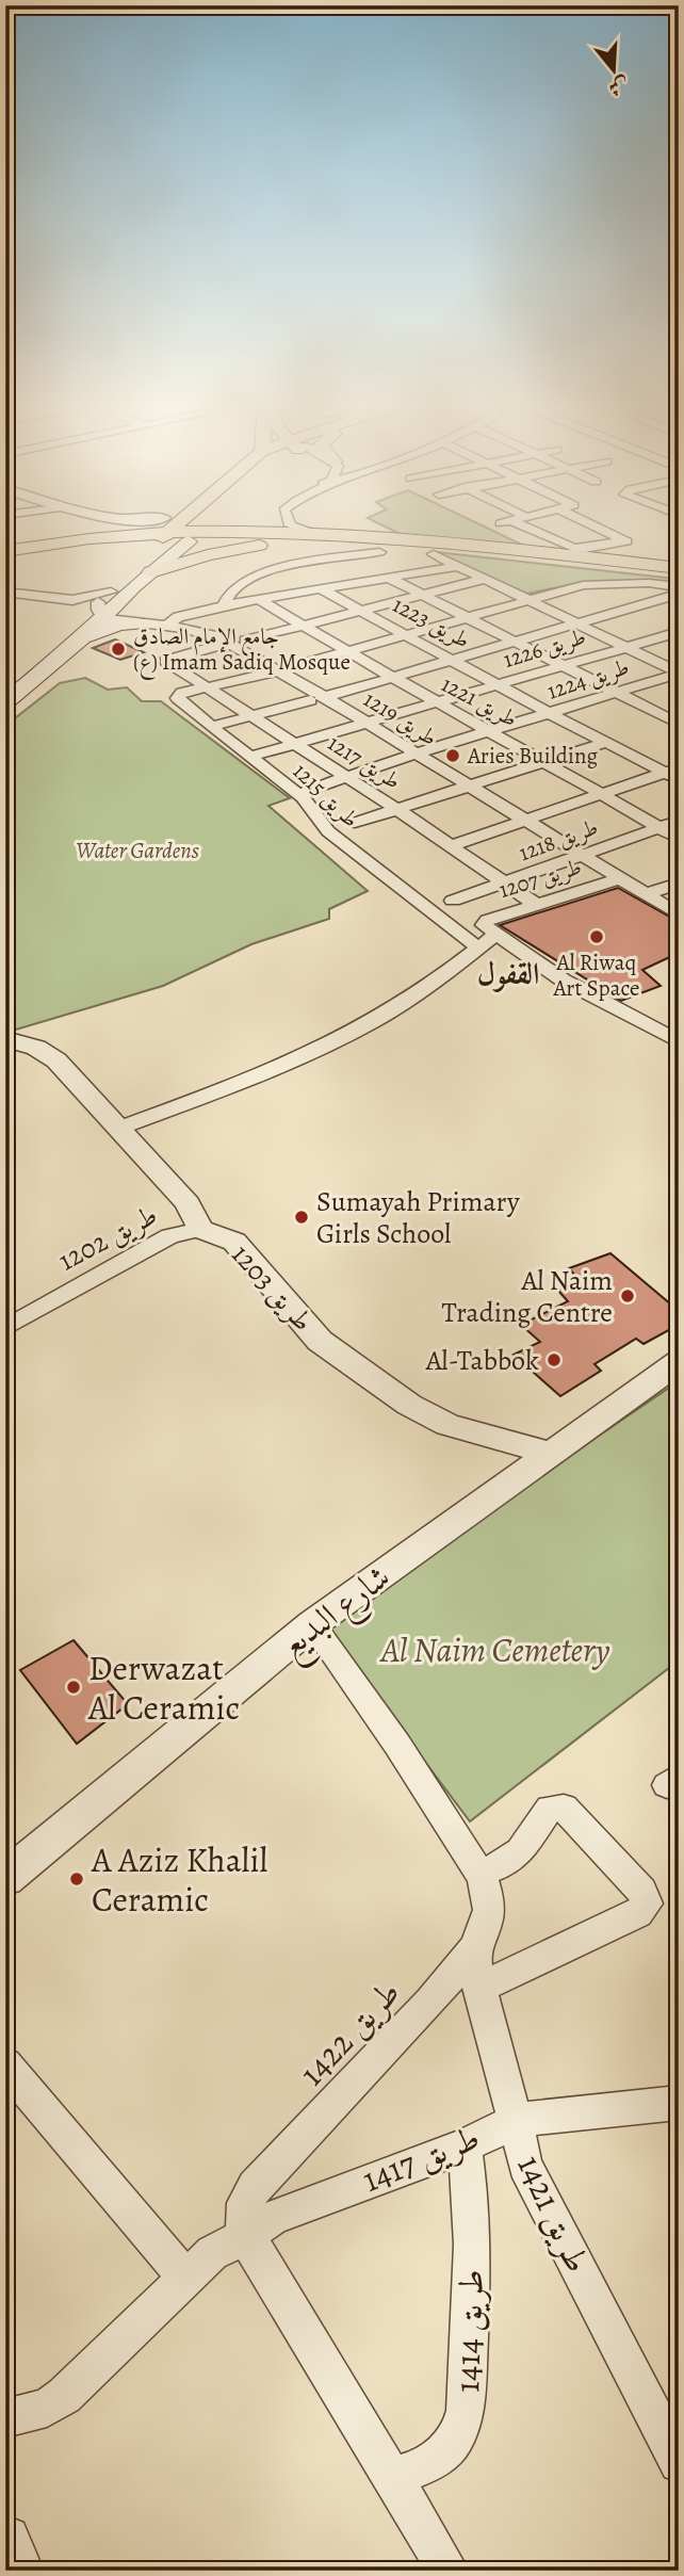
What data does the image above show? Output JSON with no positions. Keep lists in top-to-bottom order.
{
  "streets": {
    "street": [
      "طريق 1223",
      "طريق 1226",
      "طريق 1224",
      "طريق 1221",
      "طريق 1219",
      "طريق 1217",
      "طريق 1215",
      "طريق 1218",
      "طريق 1207",
      "طريق 1202",
      "طريق 1203",
      "شارع البديع",
      "طريق 1422",
      "طريق 1417",
      "طريق 1421",
      "طريق 1414"
    ]
  },
  "crossings": [
    ["طريق 1223", "طريق 1226"],
    ["طريق 1223", "طريق 1224"],
    ["طريق 1226", "طريق 1221"],
    ["طريق 1226", "طريق 1219"],
    ["طريق 1226", "طريق 1217"],
    ["طريق 1226", "طريق 1215"],
    ["طريق 1224", "طريق 1221"],
    ["طريق 1224", "طريق 1219"],
    ["طريق 1224", "طريق 1217"],
    ["طريق 1224", "طريق 1215"],
    ["طريق 1221", "طريق 1218"],
    ["طريق 1219", "طريق 1217"],
    ["طريق 1219", "طريق 1218"],
    ["طريق 1219", "طريق 1207"],
    ["طريق 1217", "طريق 1215"],
    ["طريق 1217", "طريق 1218"],
    ["طريق 1217", "طريق 1207"],
    ["طريق 1202", "طريق 1203"],
    ["طريق 1203", "شارع البديع"],
    ["شارع البديع", "طريق 1422"],
    ["طريق 1422", "طريق 1417"],
    ["طريق 1422", "طريق 1421"],
    ["طريق 1417", "طريق 1421"],
    ["طريق 1417", "طريق 1414"]
  ],
  "districts": ["القفول"],
  "parks": ["Water Gardens", "Al Naim Cemetery"],
  "places": [
    "جامع الإمام الصادق (ع) Imam Sadiq Mosque",
    "Aries Building",
    "Al Riwaq Art Space",
    "Sumayah Primary Girls School",
    "Al Naim Trading Centre",
    "Al-Tabbok",
    "Derwazat Al Ceramic",
    "A Aziz Khalil Ceramic"
  ],
  "north": "bottom"
}
